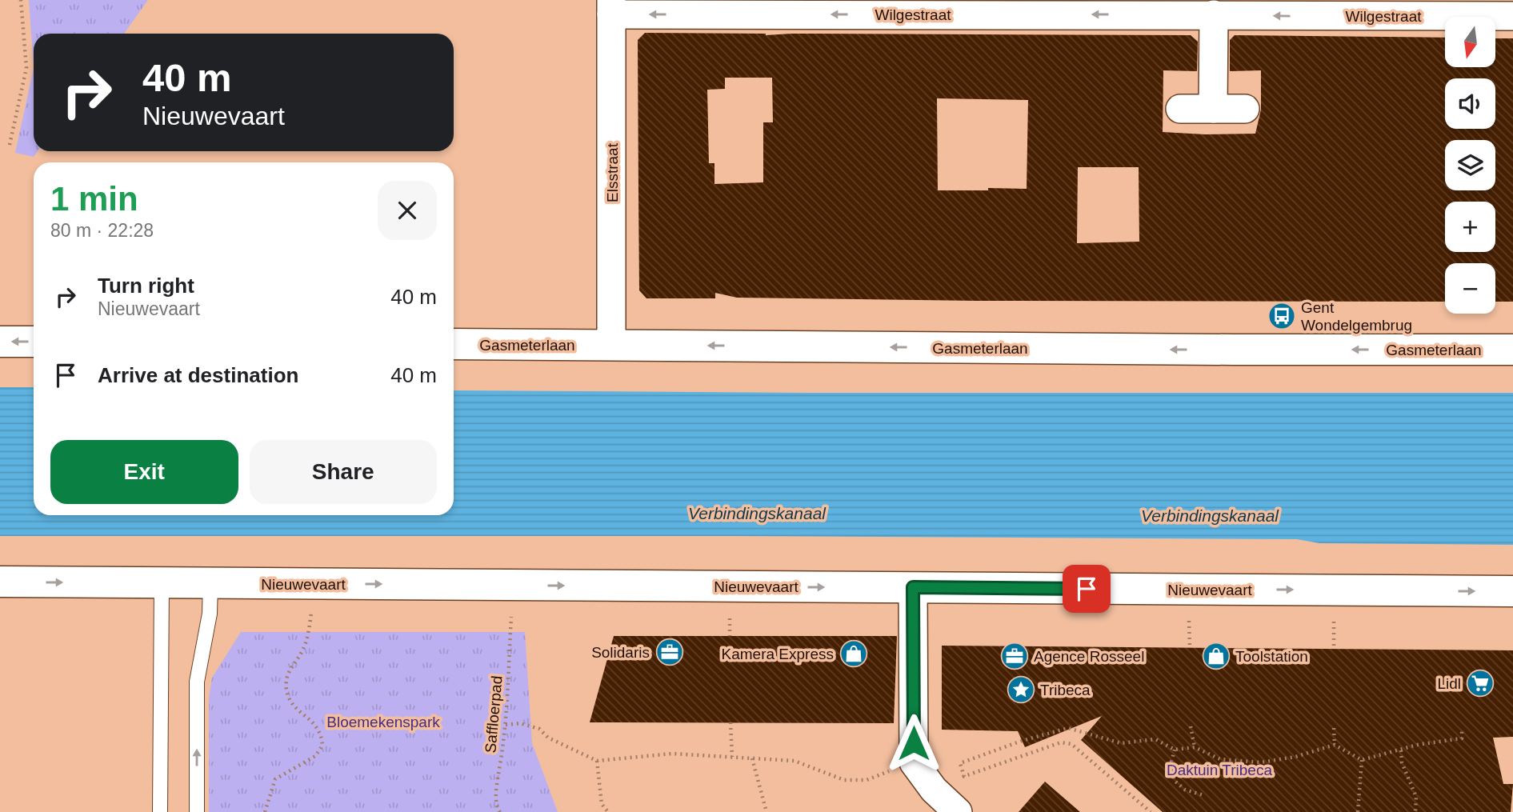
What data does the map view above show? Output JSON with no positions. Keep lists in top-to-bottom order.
{
  "streets": {
    "main road": ["Gasmeterlaan", "Nieuwevaart"],
    "street": ["Wilgestraat", "Elsstraat"],
    "path": ["Saffloerpad"]
  },
  "crossings": [
    ["Wilgestraat", "Elsstraat"],
    ["Elsstraat", "Gasmeterlaan"]
  ],
  "one_way": ["Wilgestraat", "Gasmeterlaan", "Nieuwevaart"],
  "water": ["Verbindingskanaal"],
  "parks": ["Bloemekenspark", "Daktuin Tribeca"],
  "places": {
    "bus stop": ["Gent Wondelgembrug"],
    "office": ["Solidaris", "Agence Rosseel"],
    "shop": ["Kamera Express", "Toolstation"],
    "supermarket": ["Lidl"],
    "place": ["Tribeca"]
  },
  "north": "bottom",
  "page": {
    "map_buttons": ["+", "−"],
    "turn": ["40 m", "Nieuwevaart"],
    "heading": ["1 min", "80 m · 22:28"],
    "list": [
      {
        "name": "Turn right",
        "note": "Nieuwevaart",
        "value": "40 m"
      },
      {
        "name": "Arrive at destination",
        "value": "40 m"
      }
    ],
    "buttons": ["Exit", "Share"]
  }
}
